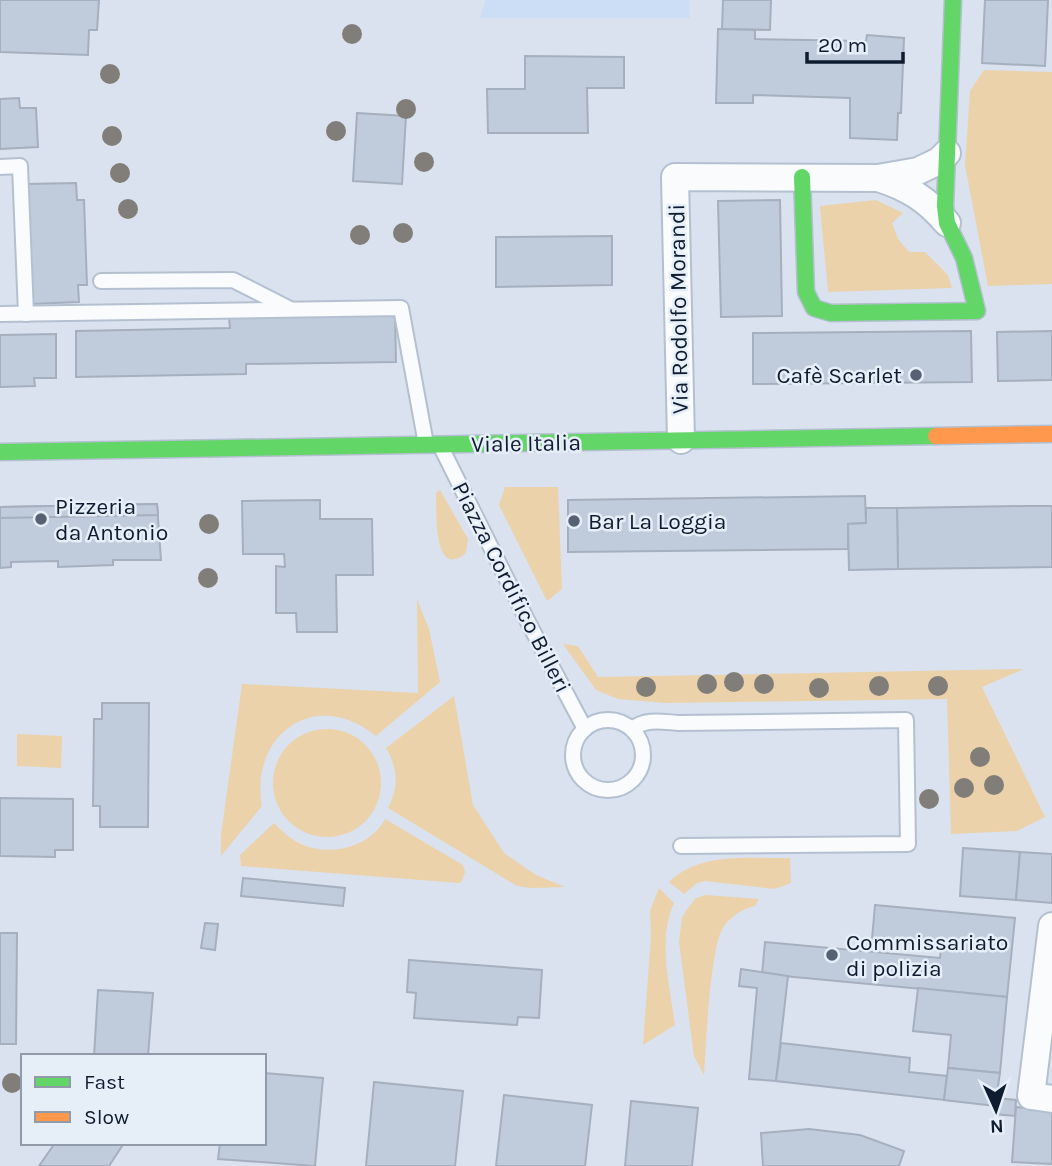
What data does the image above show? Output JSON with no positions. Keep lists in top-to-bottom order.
{
  "streets": {
    "street": ["Via Rodolfo Morandi", "Viale Italia"],
    "lane": ["Piazza Cordifico Billeri"]
  },
  "crossings": [
    ["Via Rodolfo Morandi", "Viale Italia"],
    ["Viale Italia", "Piazza Cordifico Billeri"]
  ],
  "places": [
    "Cafè Scarlet",
    "Pizzeria da Antonio",
    "Bar La Loggia",
    "Commissariato di polizia"
  ],
  "legend": ["Fast", "Slow"],
  "scale_bar": "20 m",
  "north": "bottom"
}
